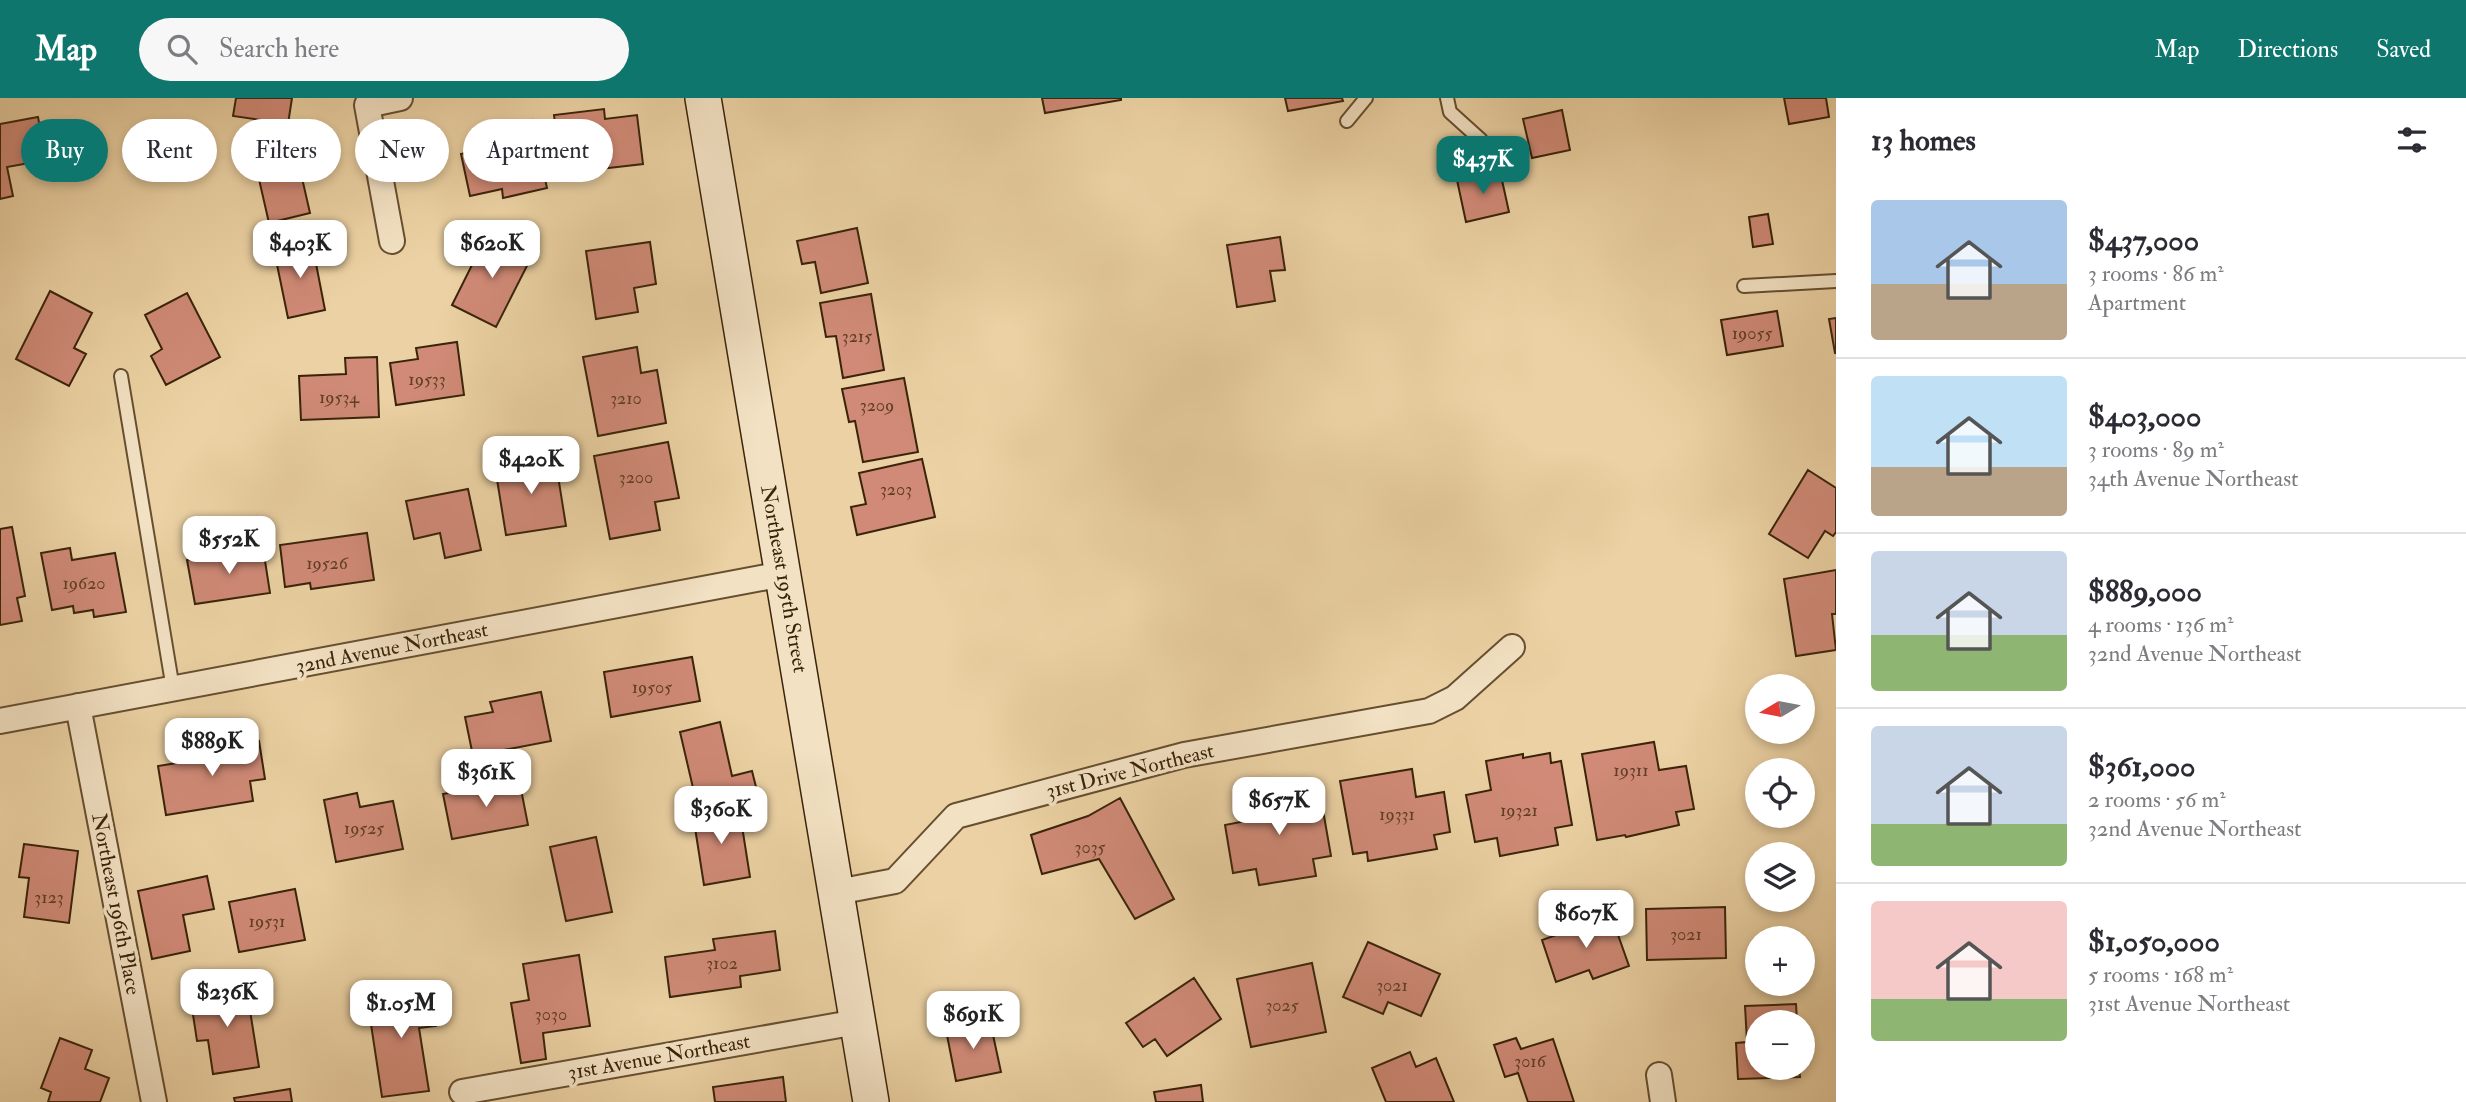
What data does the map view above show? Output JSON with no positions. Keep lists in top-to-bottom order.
{
  "streets": {
    "street": [
      "Northeast 195th Street",
      "32nd Avenue Northeast",
      "31st Drive Northeast",
      "Northeast 196th Place",
      "31st Avenue Northeast"
    ]
  },
  "crossings": [
    ["Northeast 195th Street", "32nd Avenue Northeast"],
    ["Northeast 195th Street", "31st Drive Northeast"],
    ["Northeast 195th Street", "31st Avenue Northeast"],
    ["32nd Avenue Northeast", "Northeast 196th Place"]
  ],
  "house_numbers": [
    "19055",
    "3215",
    "19533",
    "19534",
    "3210",
    "3209",
    "3200",
    "3203",
    "19526",
    "19620",
    "19505",
    "19311",
    "19321",
    "19331",
    "19525",
    "3035",
    "3123",
    "19531",
    "3021",
    "3102",
    "3021",
    "3025",
    "3030",
    "3016"
  ],
  "north": "left",
  "page": {
    "header": "Map",
    "search": "Search here",
    "nav": ["Map", "Directions", "Saved"],
    "heading": "13 homes",
    "chip": [
      "Buy",
      "Rent",
      "Filters",
      "New",
      "Apartment"
    ],
    "price": [
      "$437K",
      "$403K",
      "$620K",
      "$420K",
      "$552K",
      "$889K",
      "$361K",
      "$657K",
      "$360K",
      "$607K",
      "$236K",
      "$1.05M",
      "$691K"
    ],
    "list": [
      {
        "name": "$437,000",
        "note": "3 rooms · 86 m² · Apartment"
      },
      {
        "name": "$403,000",
        "note": "3 rooms · 89 m² · 34th Avenue Northeast"
      },
      {
        "name": "$889,000",
        "note": "4 rooms · 136 m² · 32nd Avenue Northeast"
      },
      {
        "name": "$361,000",
        "note": "2 rooms · 56 m² · 32nd Avenue Northeast"
      },
      {
        "name": "$1,050,000",
        "note": "5 rooms · 168 m² · 31st Avenue Northeast"
      }
    ],
    "map_buttons": ["+", "−"]
  }
}
